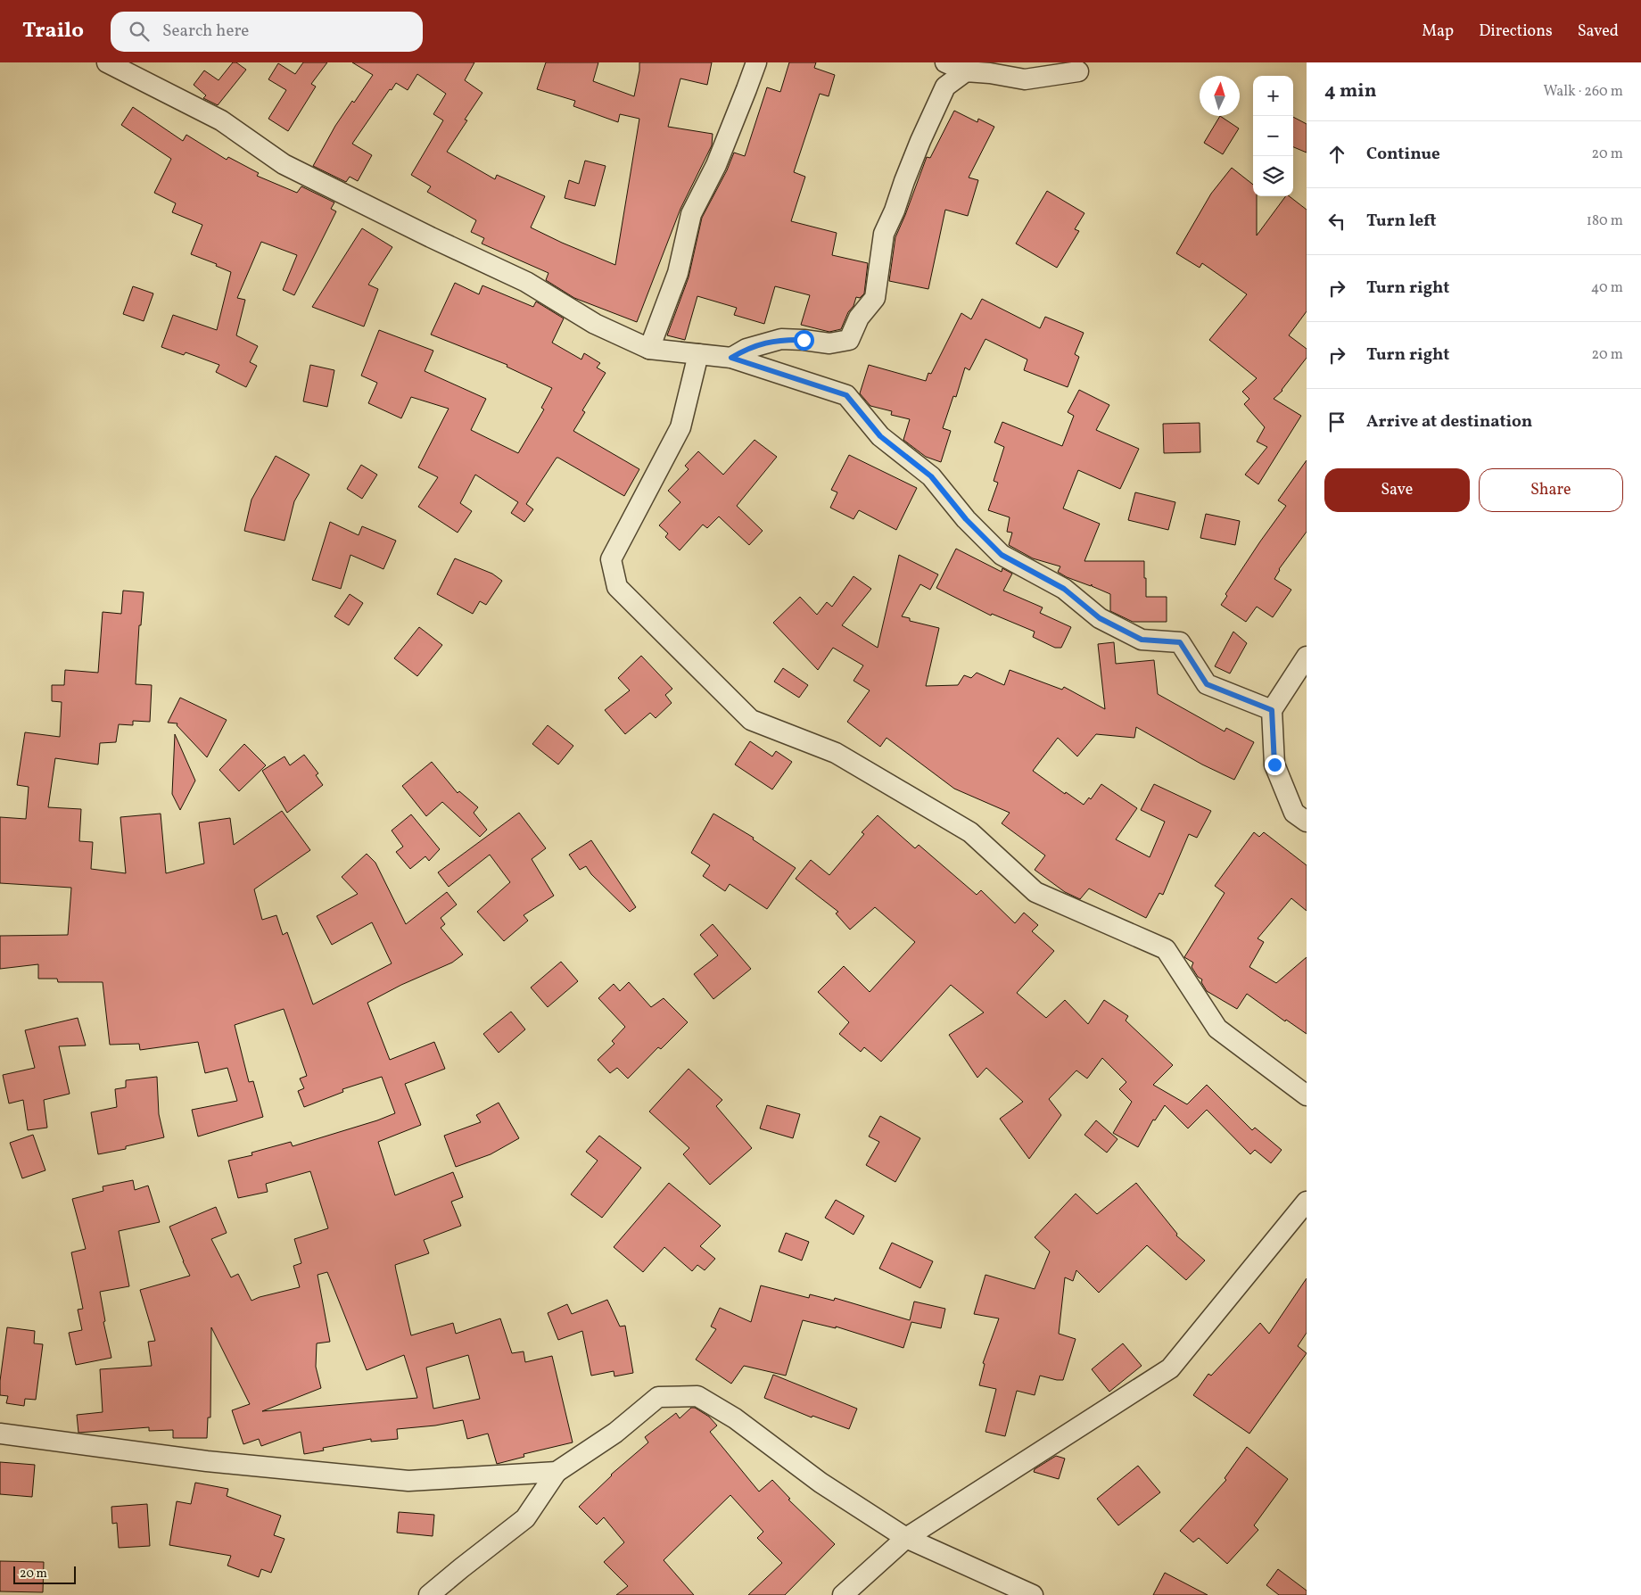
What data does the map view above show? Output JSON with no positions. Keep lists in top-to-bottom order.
{
  "scale_bar": "20 m",
  "north": "top",
  "page": {
    "header": "Trailo",
    "search": "Search here",
    "nav": ["Map", "Directions", "Saved"],
    "heading": ["4 min", "Walk · 260 m"],
    "map_buttons": ["+", "−"],
    "list": [
      ["Continue", "20 m"],
      ["Turn left", "180 m"],
      ["Turn right", "40 m"],
      ["Turn right", "20 m"],
      "Arrive at destination"
    ],
    "buttons": ["Save", "Share"],
    "scale": "20 m"
  }
}
